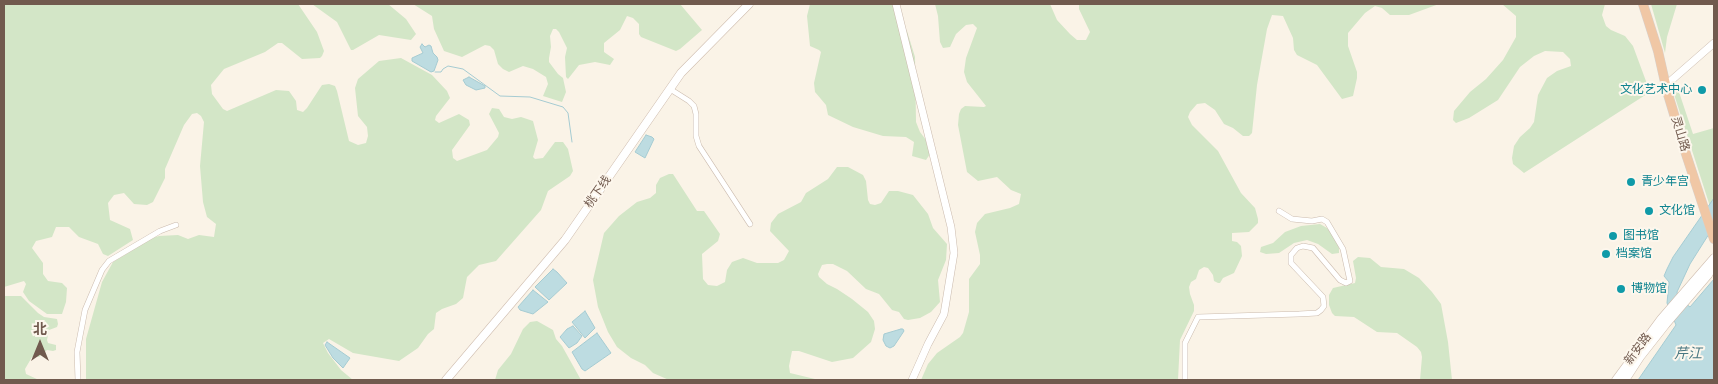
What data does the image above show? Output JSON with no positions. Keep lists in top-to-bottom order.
{
  "streets": {
    "highway": ["灵山路"],
    "main road": ["桃下线", "新安路"]
  },
  "water": ["芹江"],
  "places": [
    "文化艺术中心",
    "青少年宫",
    "文化馆",
    "图书馆",
    "档案馆",
    "博物馆"
  ],
  "north": "top"
}
